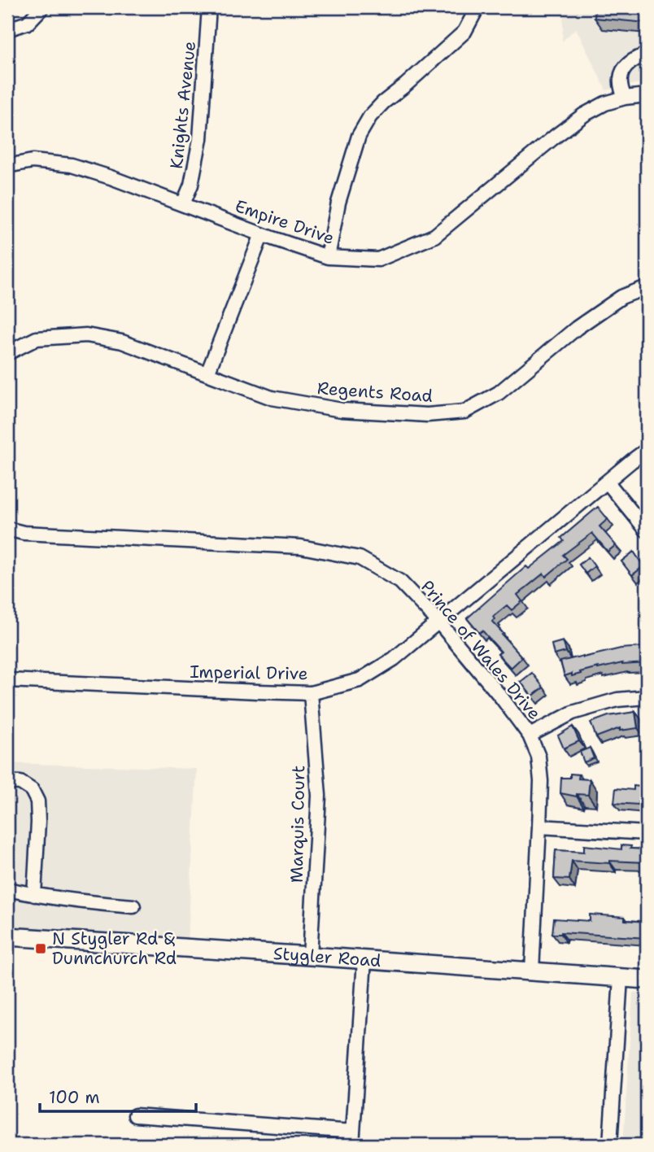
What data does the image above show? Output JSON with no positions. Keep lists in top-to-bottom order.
{
  "streets": {
    "main road": ["Stygler Road"],
    "street": [
      "Knights Avenue",
      "Empire Drive",
      "Regents Road",
      "Prince of Wales Drive",
      "Imperial Drive",
      "Marquis Court"
    ]
  },
  "crossings": [
    ["Knights Avenue", "Empire Drive"],
    ["Prince of Wales Drive", "Imperial Drive"],
    ["Prince of Wales Drive", "Stygler Road"],
    ["Imperial Drive", "Marquis Court"],
    ["Marquis Court", "Stygler Road"]
  ],
  "places": {
    "transit": ["N Stygler Rd & Dunnchurch Rd"]
  },
  "scale_bar": "100 m"
}
